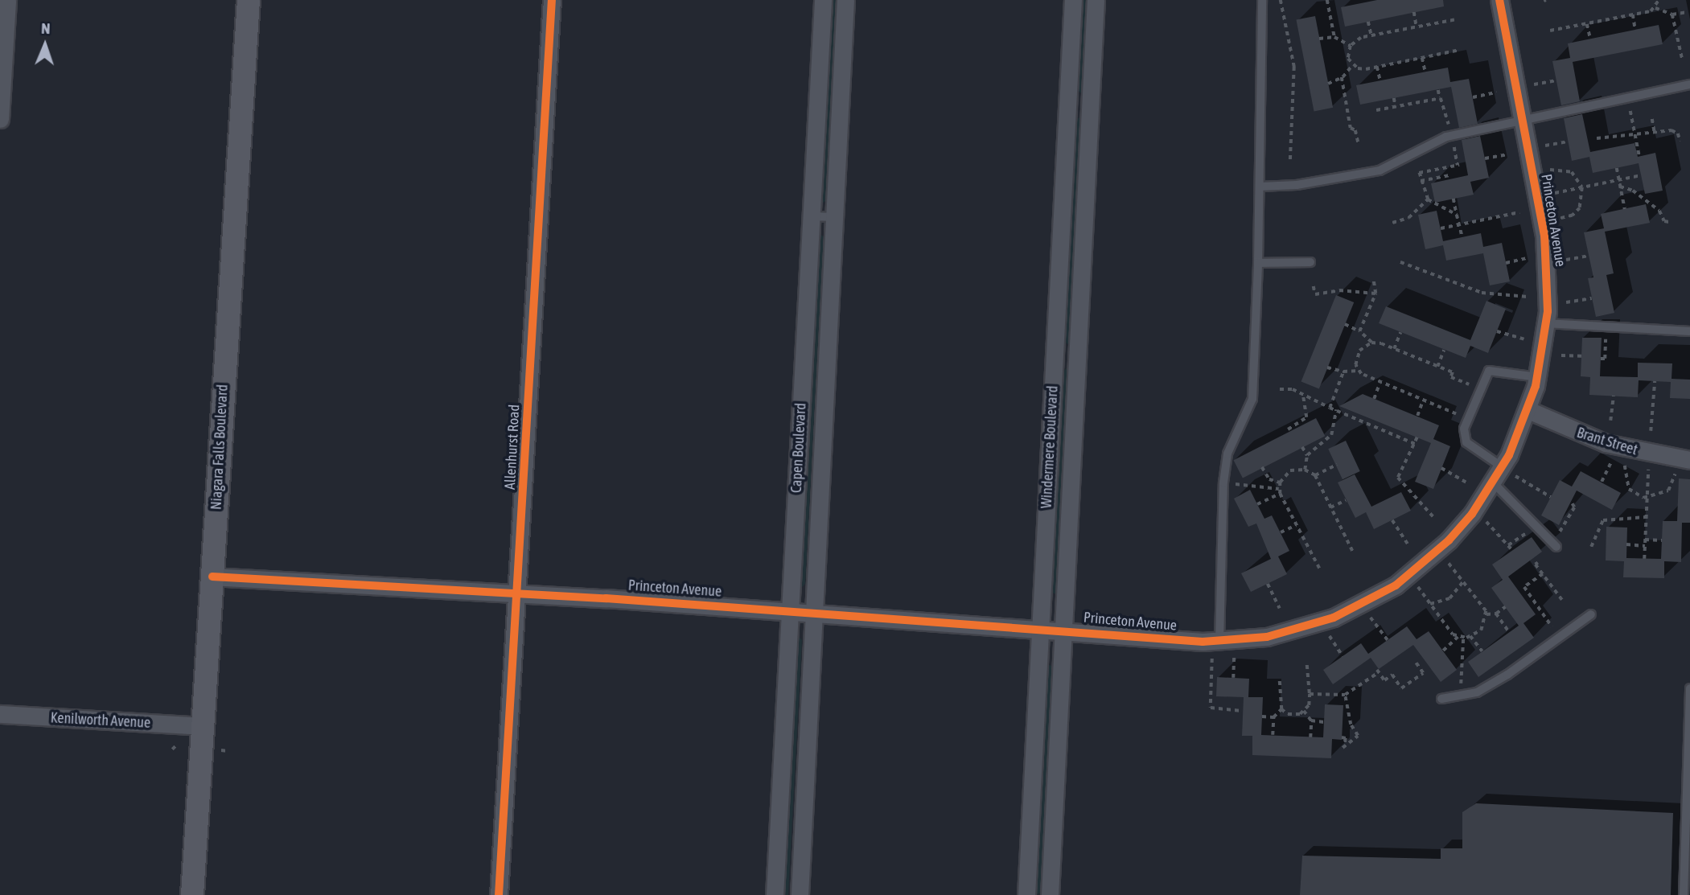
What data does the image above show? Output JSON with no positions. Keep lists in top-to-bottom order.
{
  "streets": {
    "main road": ["Niagara Falls Boulevard"],
    "street": [
      "Princeton Avenue",
      "Brant Street",
      "Allenhurst Road",
      "Windermere Boulevard",
      "Capen Boulevard",
      "Kenilworth Avenue"
    ]
  },
  "crossings": [
    ["Princeton Avenue", "Brant Street"],
    ["Princeton Avenue", "Niagara Falls Boulevard"],
    ["Princeton Avenue", "Allenhurst Road"],
    ["Princeton Avenue", "Windermere Boulevard"],
    ["Princeton Avenue", "Capen Boulevard"],
    ["Niagara Falls Boulevard", "Kenilworth Avenue"]
  ],
  "north": "top"
}
